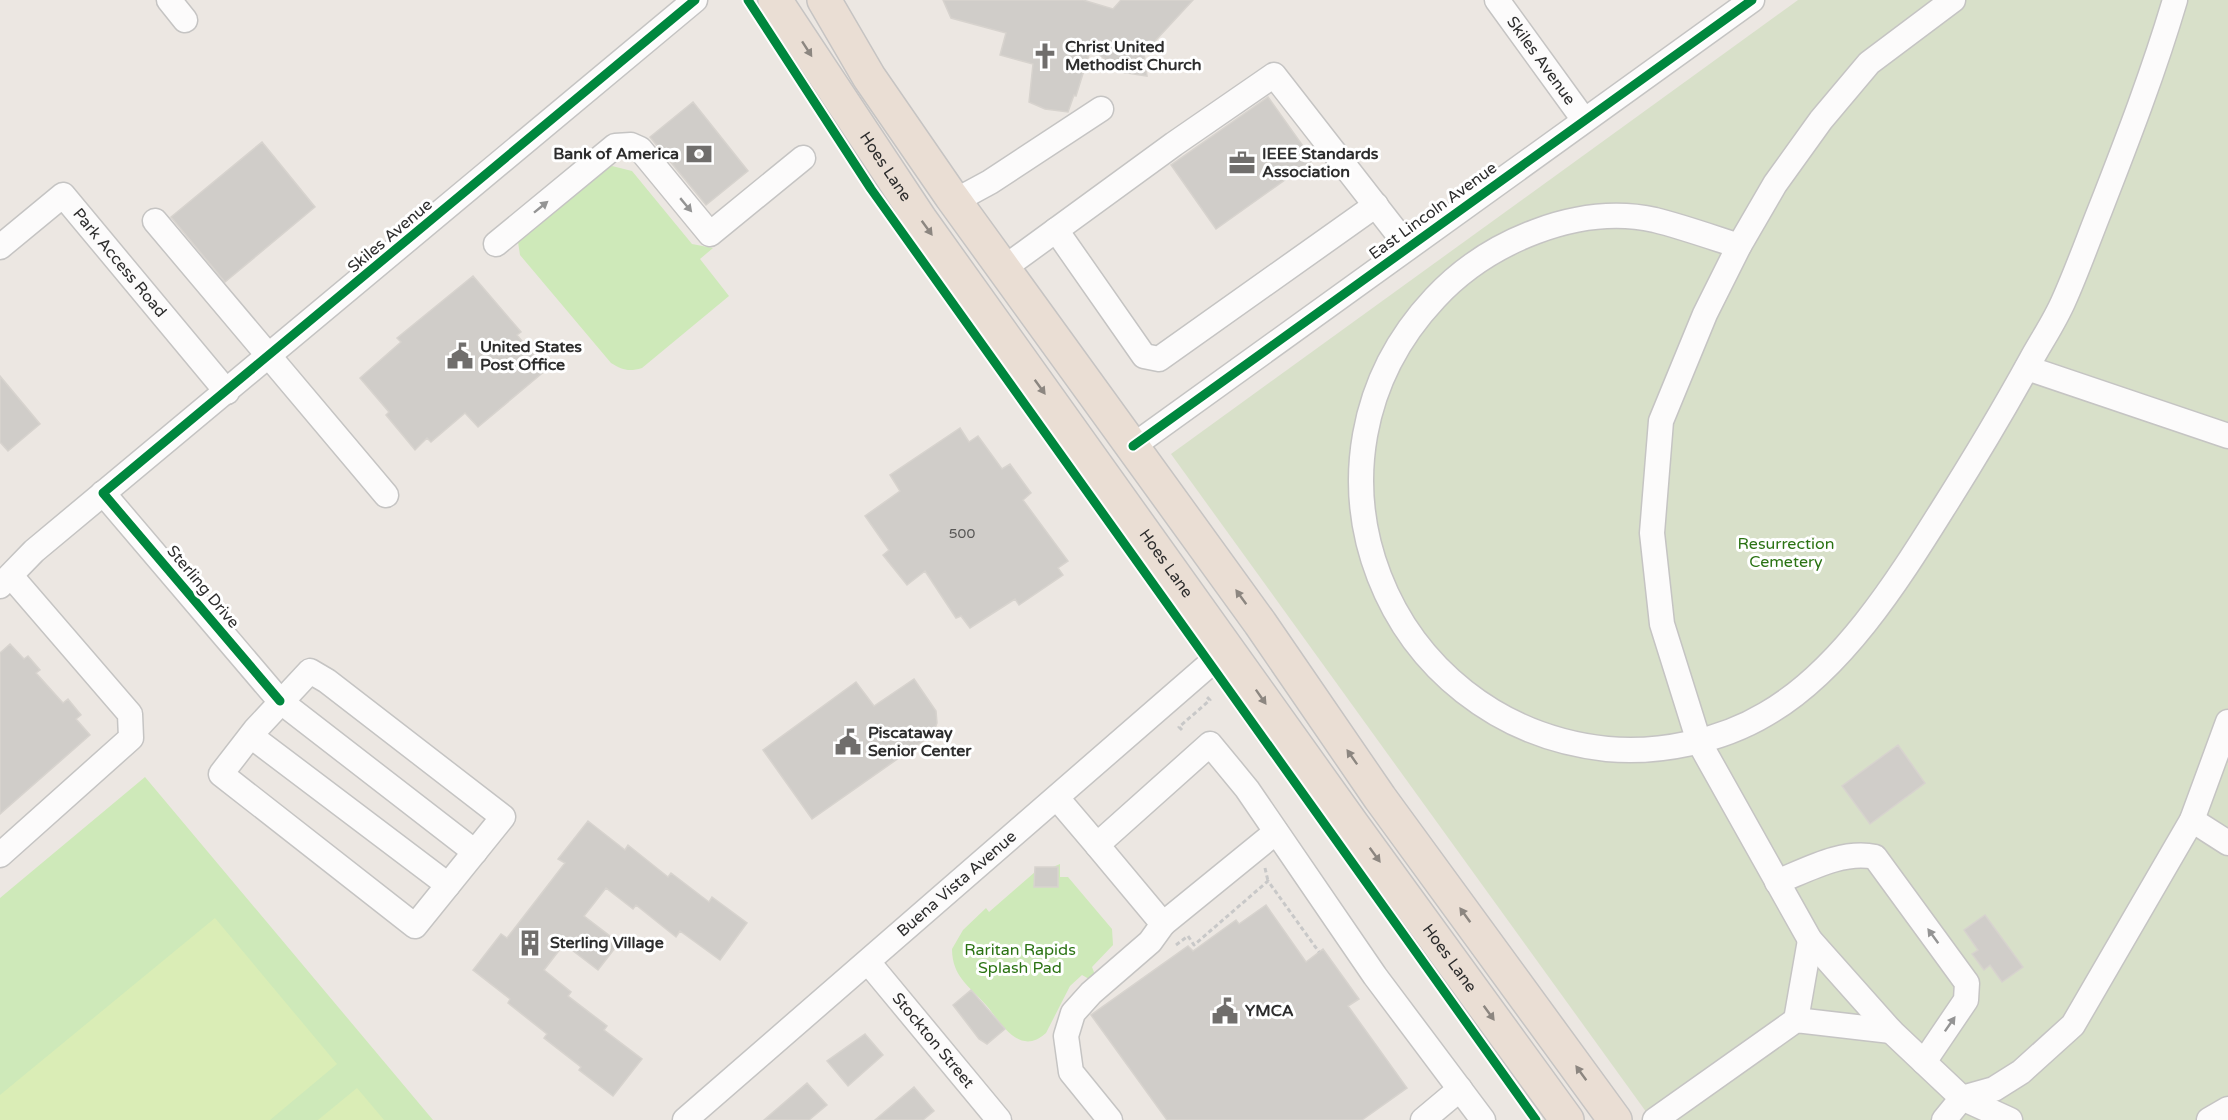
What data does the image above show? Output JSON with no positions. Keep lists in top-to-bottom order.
{
  "streets": {
    "highway": ["Hoes Lane"],
    "street": [
      "Skiles Avenue",
      "East Lincoln Avenue",
      "Park Access Road",
      "Sterling Drive",
      "Buena Vista Avenue",
      "Stockton Street"
    ]
  },
  "crossings": [
    ["Skiles Avenue", "East Lincoln Avenue"],
    ["Skiles Avenue", "Park Access Road"],
    ["Skiles Avenue", "Sterling Drive"],
    ["Hoes Lane", "Buena Vista Avenue"],
    ["Buena Vista Avenue", "Stockton Street"]
  ],
  "parks": ["Resurrection Cemetery", "Raritan Rapids Splash Pad"],
  "places": {
    "church": ["Christ United Methodist Church"],
    "bank": ["Bank of America"],
    "office": ["IEEE Standards Association"],
    "public building": ["United States Post Office", "Piscataway Senior Center", "YMCA"],
    "building": ["Sterling Village"]
  },
  "house_numbers": ["500"]
}
